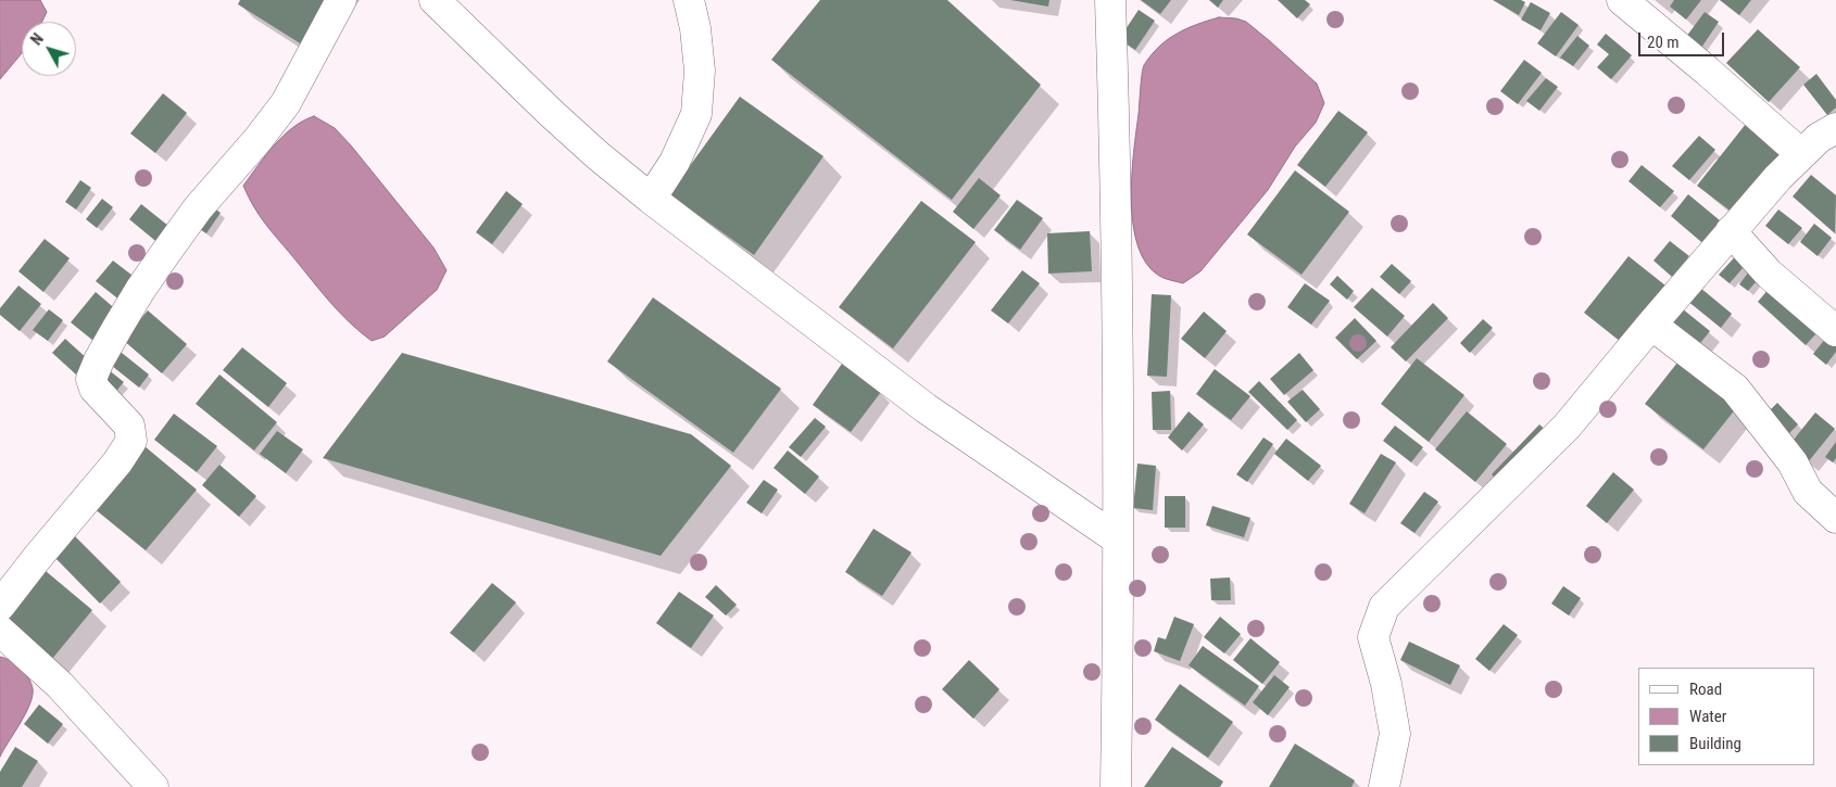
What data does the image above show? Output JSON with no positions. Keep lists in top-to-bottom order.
{
  "legend": ["Road", "Water", "Building"],
  "scale_bar": "20 m",
  "north": "top left"
}
